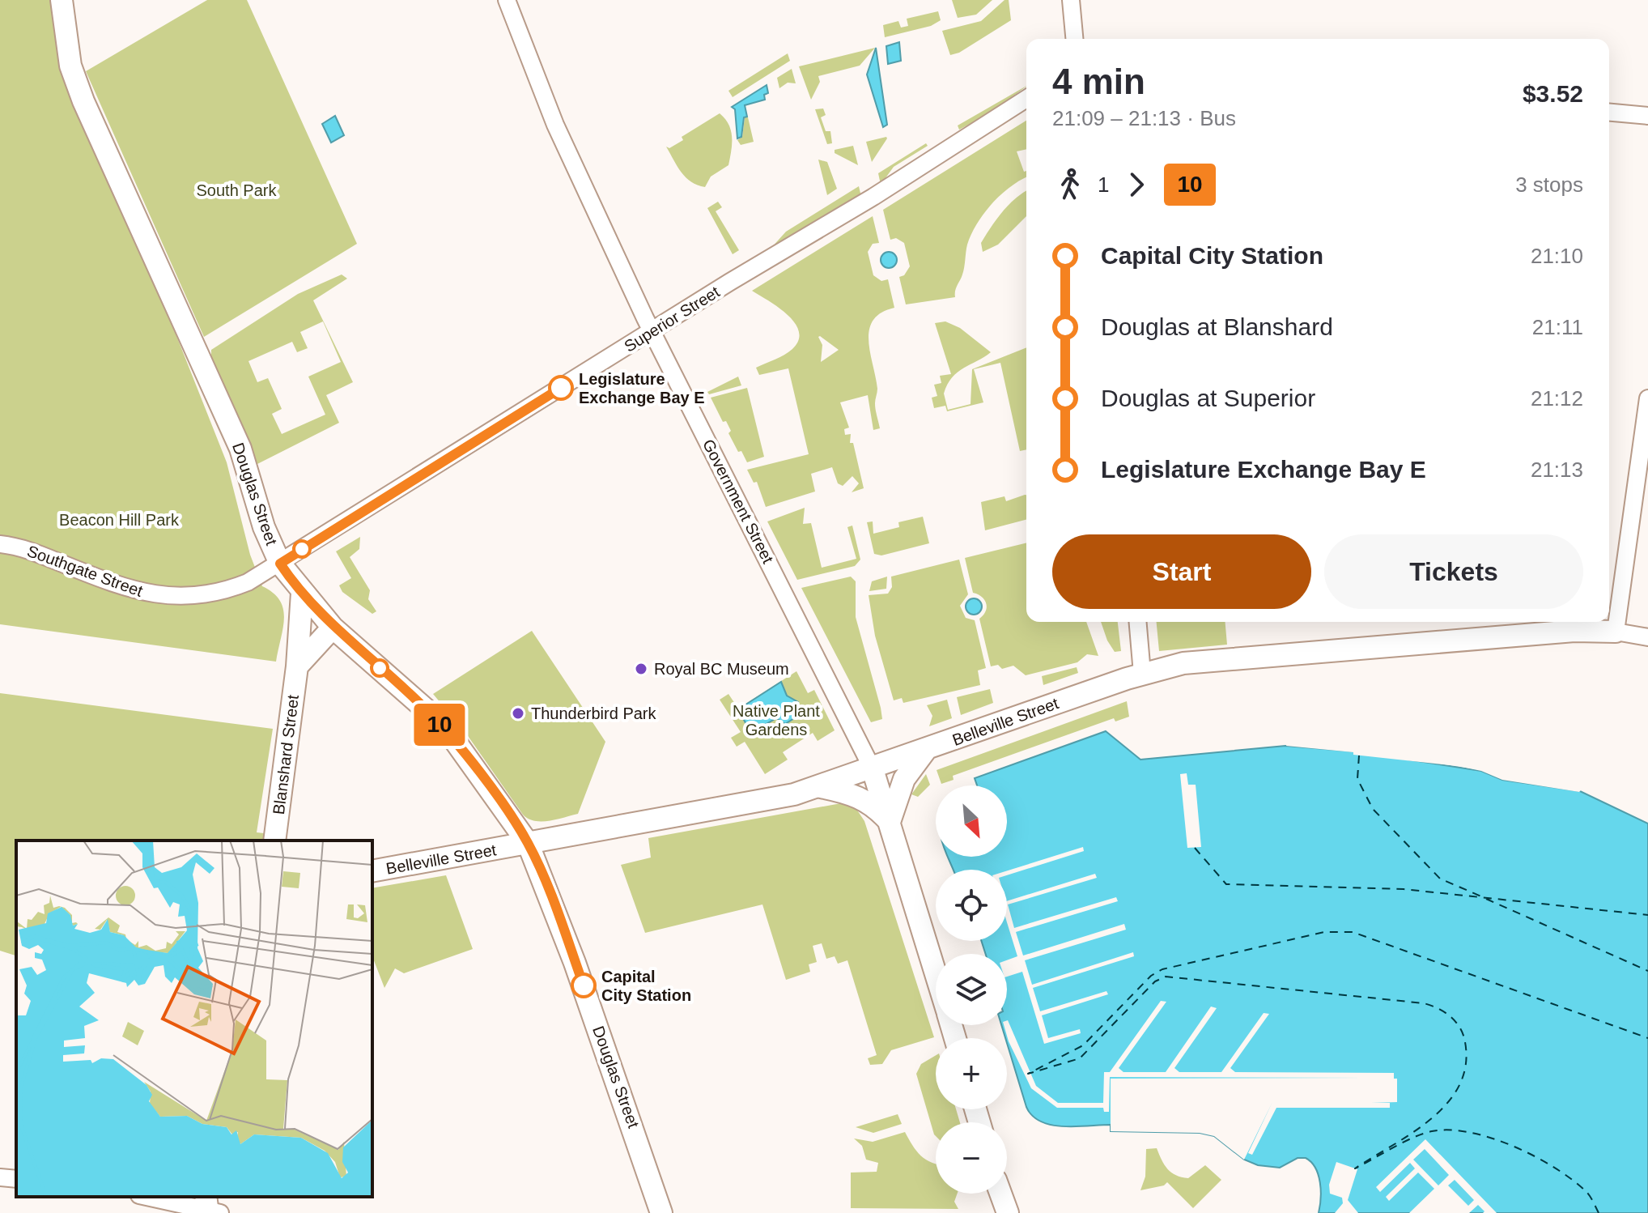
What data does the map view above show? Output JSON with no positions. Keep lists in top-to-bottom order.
{
  "streets": {
    "main road": [
      "Douglas Street",
      "Government Street",
      "Belleville Street",
      "Blanshard Street"
    ],
    "street": ["Superior Street", "Southgate Street"]
  },
  "crossings": [
    ["Superior Street", "Douglas Street"],
    ["Superior Street", "Government Street"],
    ["Superior Street", "Southgate Street"],
    ["Douglas Street", "Southgate Street"],
    ["Douglas Street", "Belleville Street"],
    ["Douglas Street", "Blanshard Street"],
    ["Government Street", "Belleville Street"]
  ],
  "parks": ["South Park", "Beacon Hill Park", "Native Plant Gardens"],
  "places": [
    "Legislature Exchange Bay E",
    "Royal BC Museum",
    "Thunderbird Park",
    "Capital City Station"
  ],
  "lines": ["bus line 10"],
  "north": "bottom right",
  "page": {
    "on_map": "10",
    "heading": ["4 min", "21:09 – 21:13 · Bus", "$3.52"],
    "legs": ["1", "10", "3 stops"],
    "list": [
      {
        "name": "Capital City Station",
        "value": "21:10"
      },
      {
        "name": "Douglas at Blanshard",
        "value": "21:11"
      },
      {
        "name": "Douglas at Superior",
        "value": "21:12"
      },
      {
        "name": "Legislature Exchange Bay E",
        "value": "21:13"
      }
    ],
    "buttons": ["Start", "Tickets"],
    "map_buttons": ["+", "−"]
  }
}
